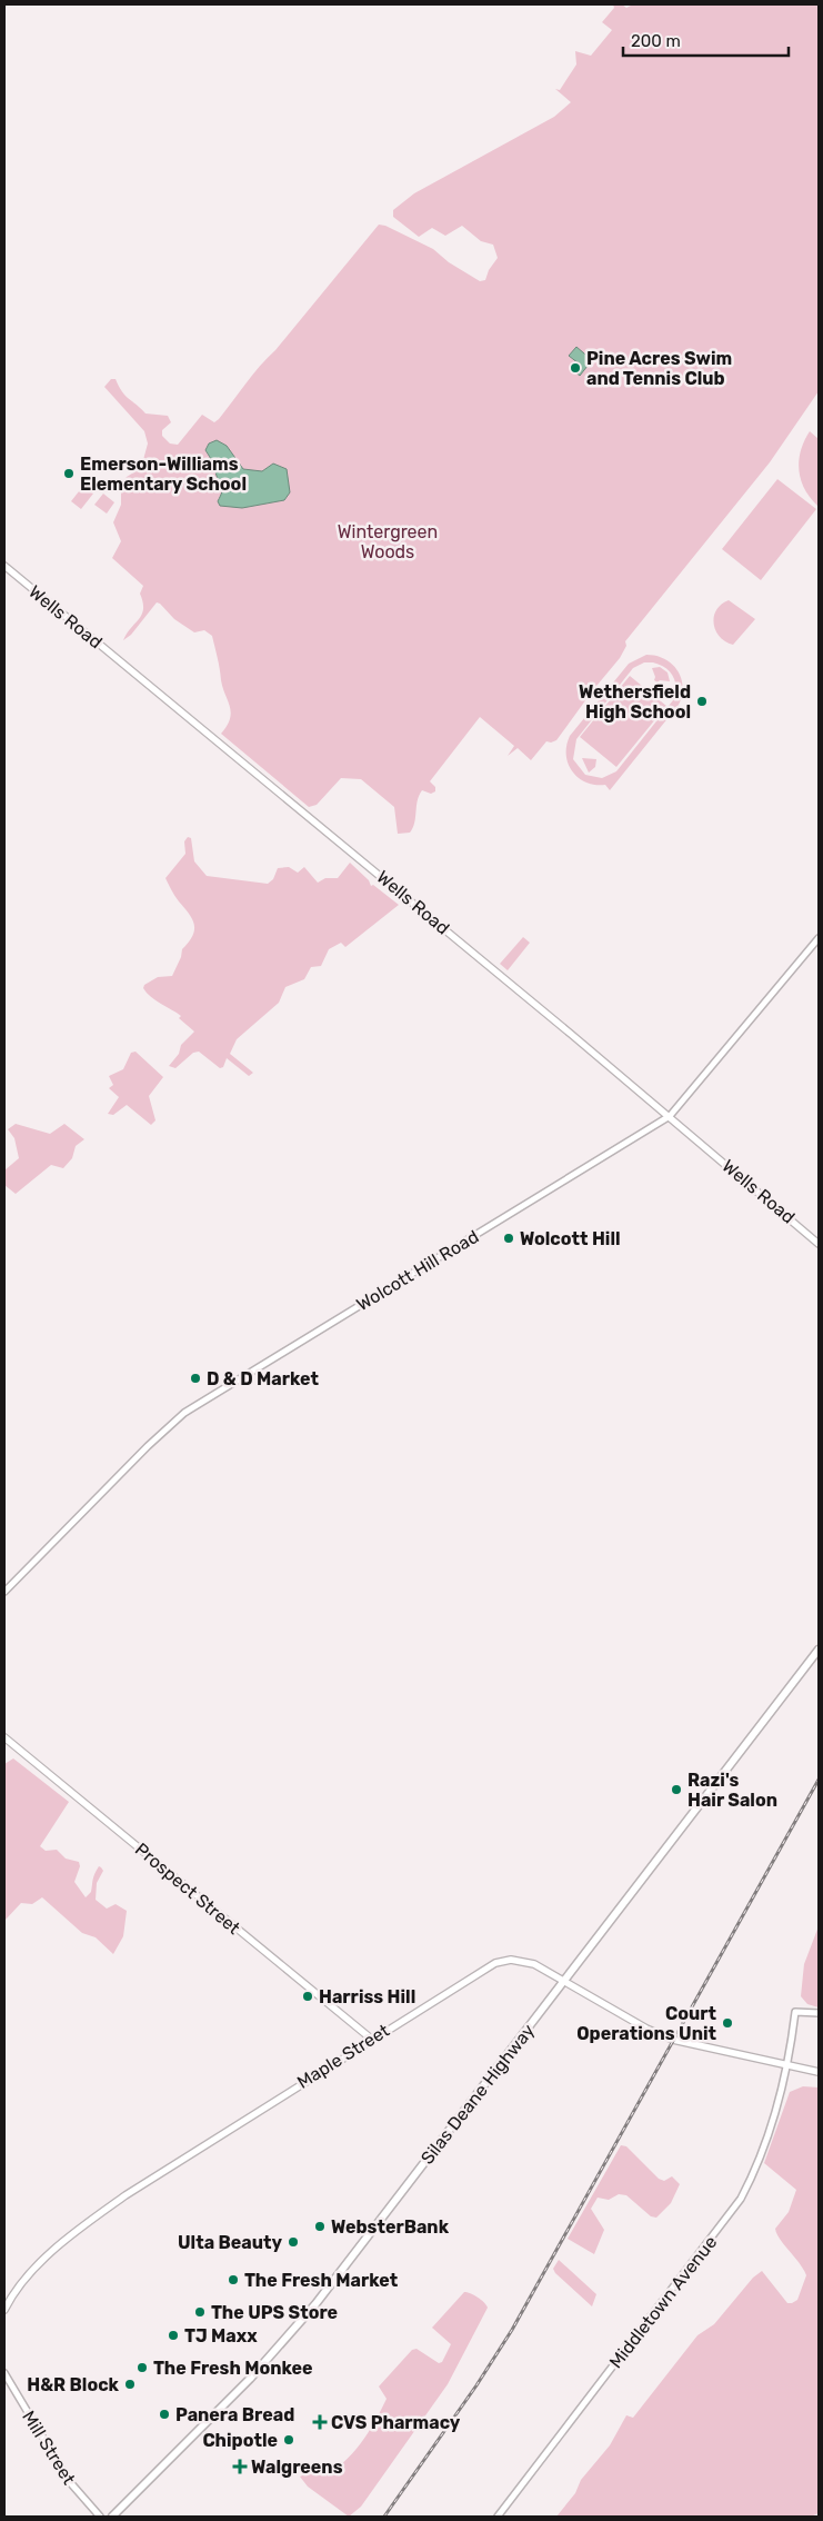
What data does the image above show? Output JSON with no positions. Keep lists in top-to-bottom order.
{
  "streets": {
    "main road": [
      "Wells Road",
      "Prospect Street",
      "Maple Street",
      "Silas Deane Highway"
    ],
    "street": ["Wolcott Hill Road", "Middletown Avenue", "Mill Street"]
  },
  "crossings": [
    ["Wells Road", "Wolcott Hill Road"],
    ["Prospect Street", "Maple Street"],
    ["Maple Street", "Silas Deane Highway"],
    ["Maple Street", "Middletown Avenue"]
  ],
  "parks": ["Wintergreen Woods"],
  "places": {
    "other": [
      "Pine Acres Swim and Tennis Club",
      "Emerson-Williams Elementary School",
      "Wethersfield High School",
      "Wolcott Hill",
      "D & D Market",
      "Razi's Hair Salon",
      "Harriss Hill",
      "Court Operations Unit",
      "WebsterBank",
      "Ulta Beauty",
      "The Fresh Market",
      "The UPS Store",
      "TJ Maxx",
      "The Fresh Monkee",
      "H&R Block",
      "Panera Bread",
      "Chipotle"
    ],
    "health": ["CVS Pharmacy", "Walgreens"]
  },
  "scale_bar": "200 m"
}
